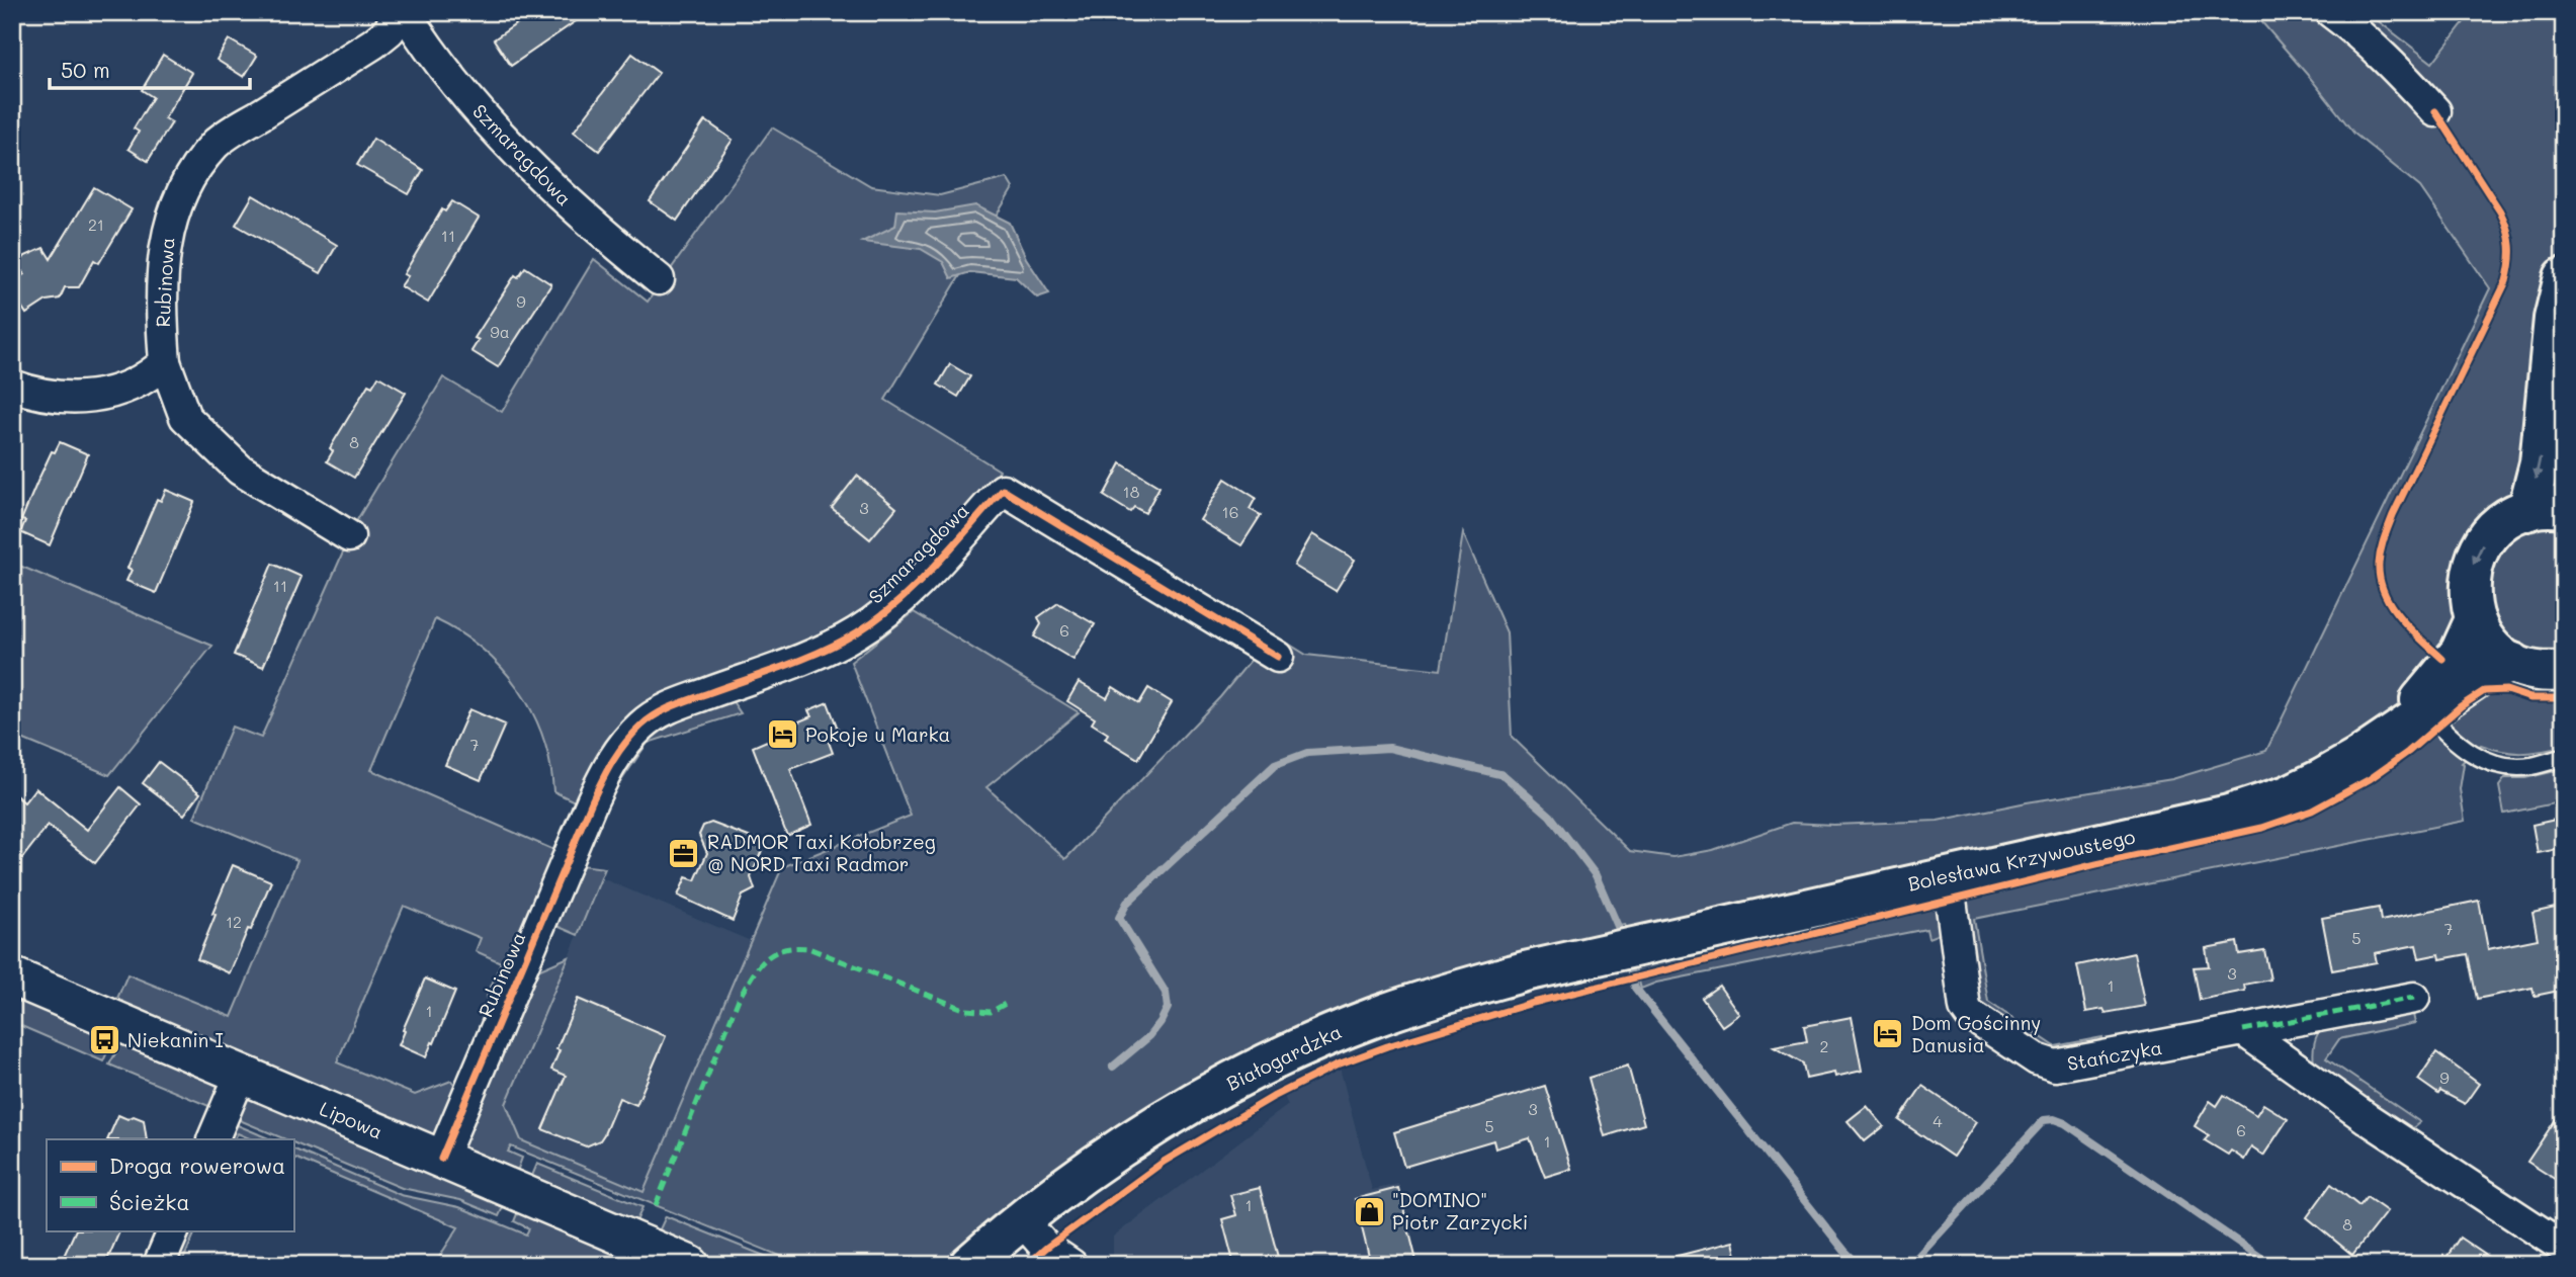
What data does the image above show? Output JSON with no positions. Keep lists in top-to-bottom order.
{
  "streets": {
    "main road": ["Bolesława Krzywoustego", "Białogardzka"],
    "street": [
      "Szmaragdowa",
      "Rubinowa",
      "Stańczyka",
      "Lipowa"
    ]
  },
  "crossings": [
    ["Szmaragdowa", "Rubinowa"],
    ["Rubinowa", "Lipowa"],
    ["Bolesława Krzywoustego", "Stańczyka"],
    ["Bolesława Krzywoustego", "Białogardzka"]
  ],
  "places": {
    "hotel": ["Pokoje u Marka", "Dom Gościnny Danusia"],
    "office": ["RADMOR Taxi Kołobrzeg @ NORD Taxi Radmor"],
    "bus stop": ["Niekanin I"],
    "shop": ["\"DOMINO\" Piotr Zarzycki"]
  },
  "house_numbers": [
    "21",
    "11",
    "9",
    "9a",
    "8",
    "18",
    "3",
    "16",
    "11",
    "6",
    "7",
    "12",
    "7",
    "5",
    "3",
    "1",
    "1",
    "2",
    "9",
    "3",
    "4",
    "5",
    "6",
    "1",
    "1",
    "8"
  ],
  "legend": ["Droga rowerowa", "Ścieżka"],
  "scale_bar": "50 m"
}
